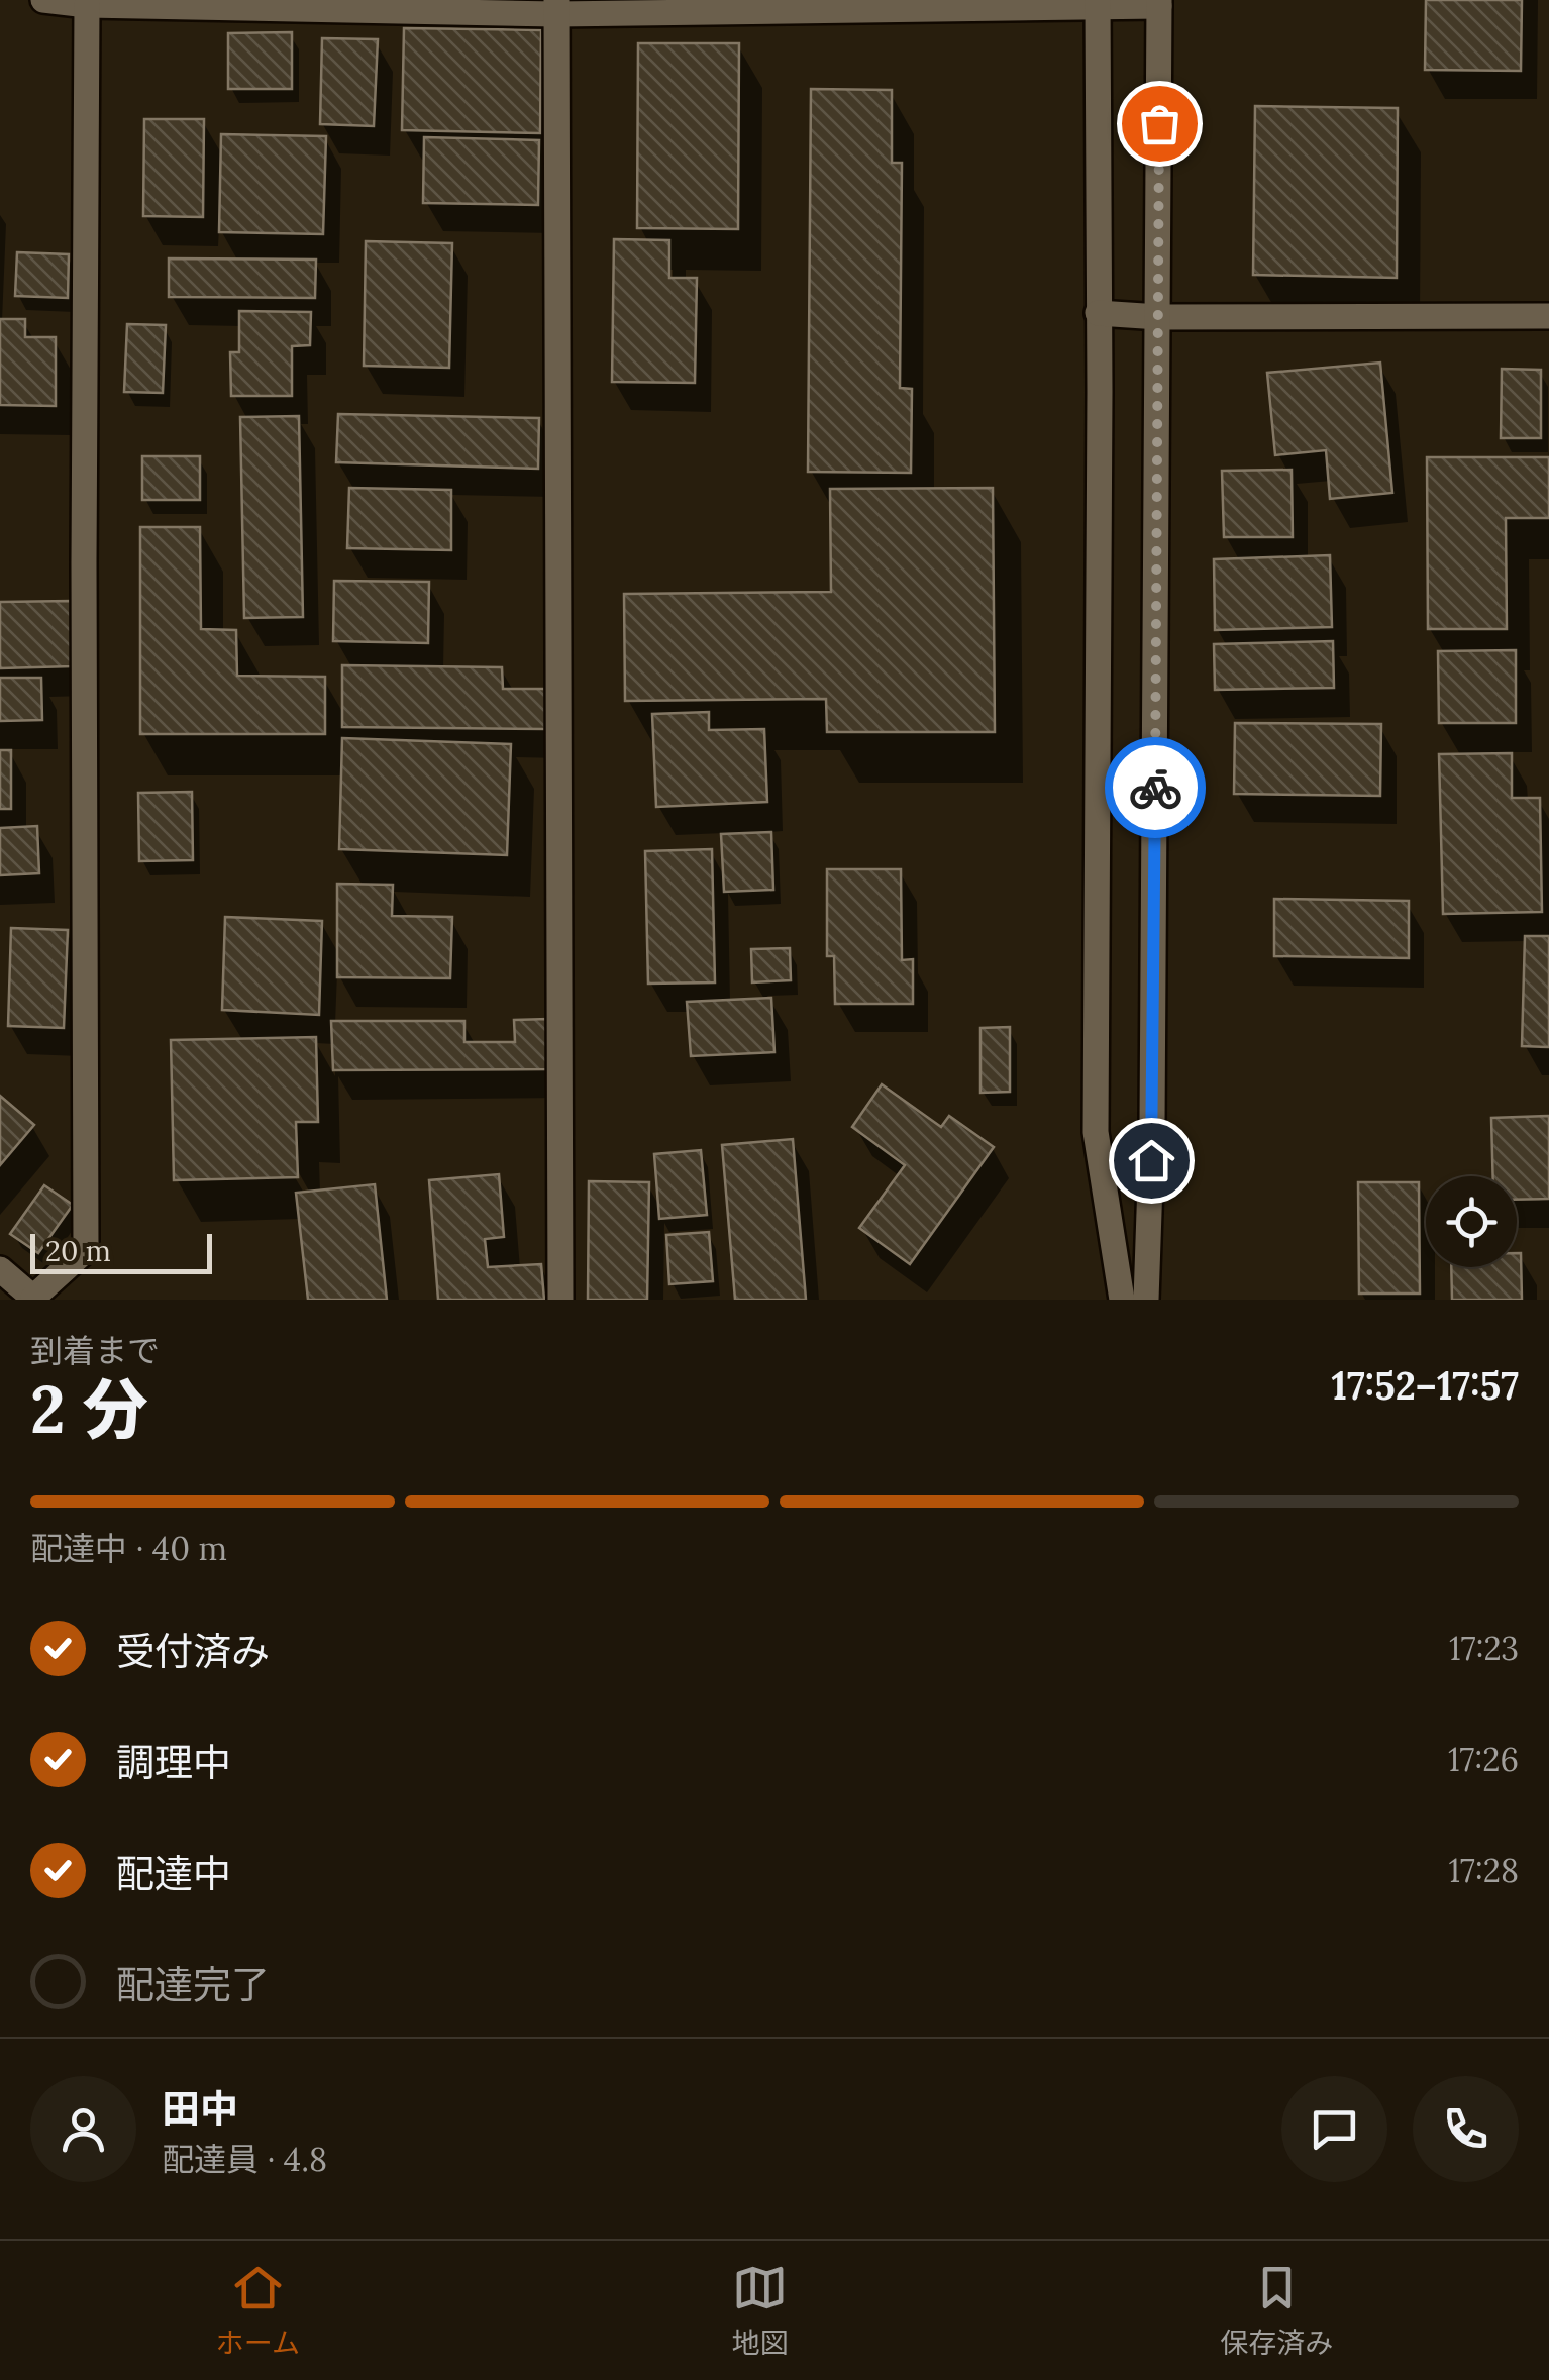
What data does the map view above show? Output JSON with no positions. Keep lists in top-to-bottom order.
{
  "scale_bar": "20 m",
  "page": {
    "scale": "20 m",
    "heading": ["2 分", "到着まで", "17:52–17:57"],
    "panel": ["田中", "配達員 · 4.8"],
    "bar": "配達中 · 40 m",
    "list": [
      ["受付済み", "17:23"],
      ["調理中", "17:26"],
      ["配達中", "17:28"],
      "配達完了"
    ],
    "tabs": ["ホーム", "地図", "保存済み"]
  }
}
